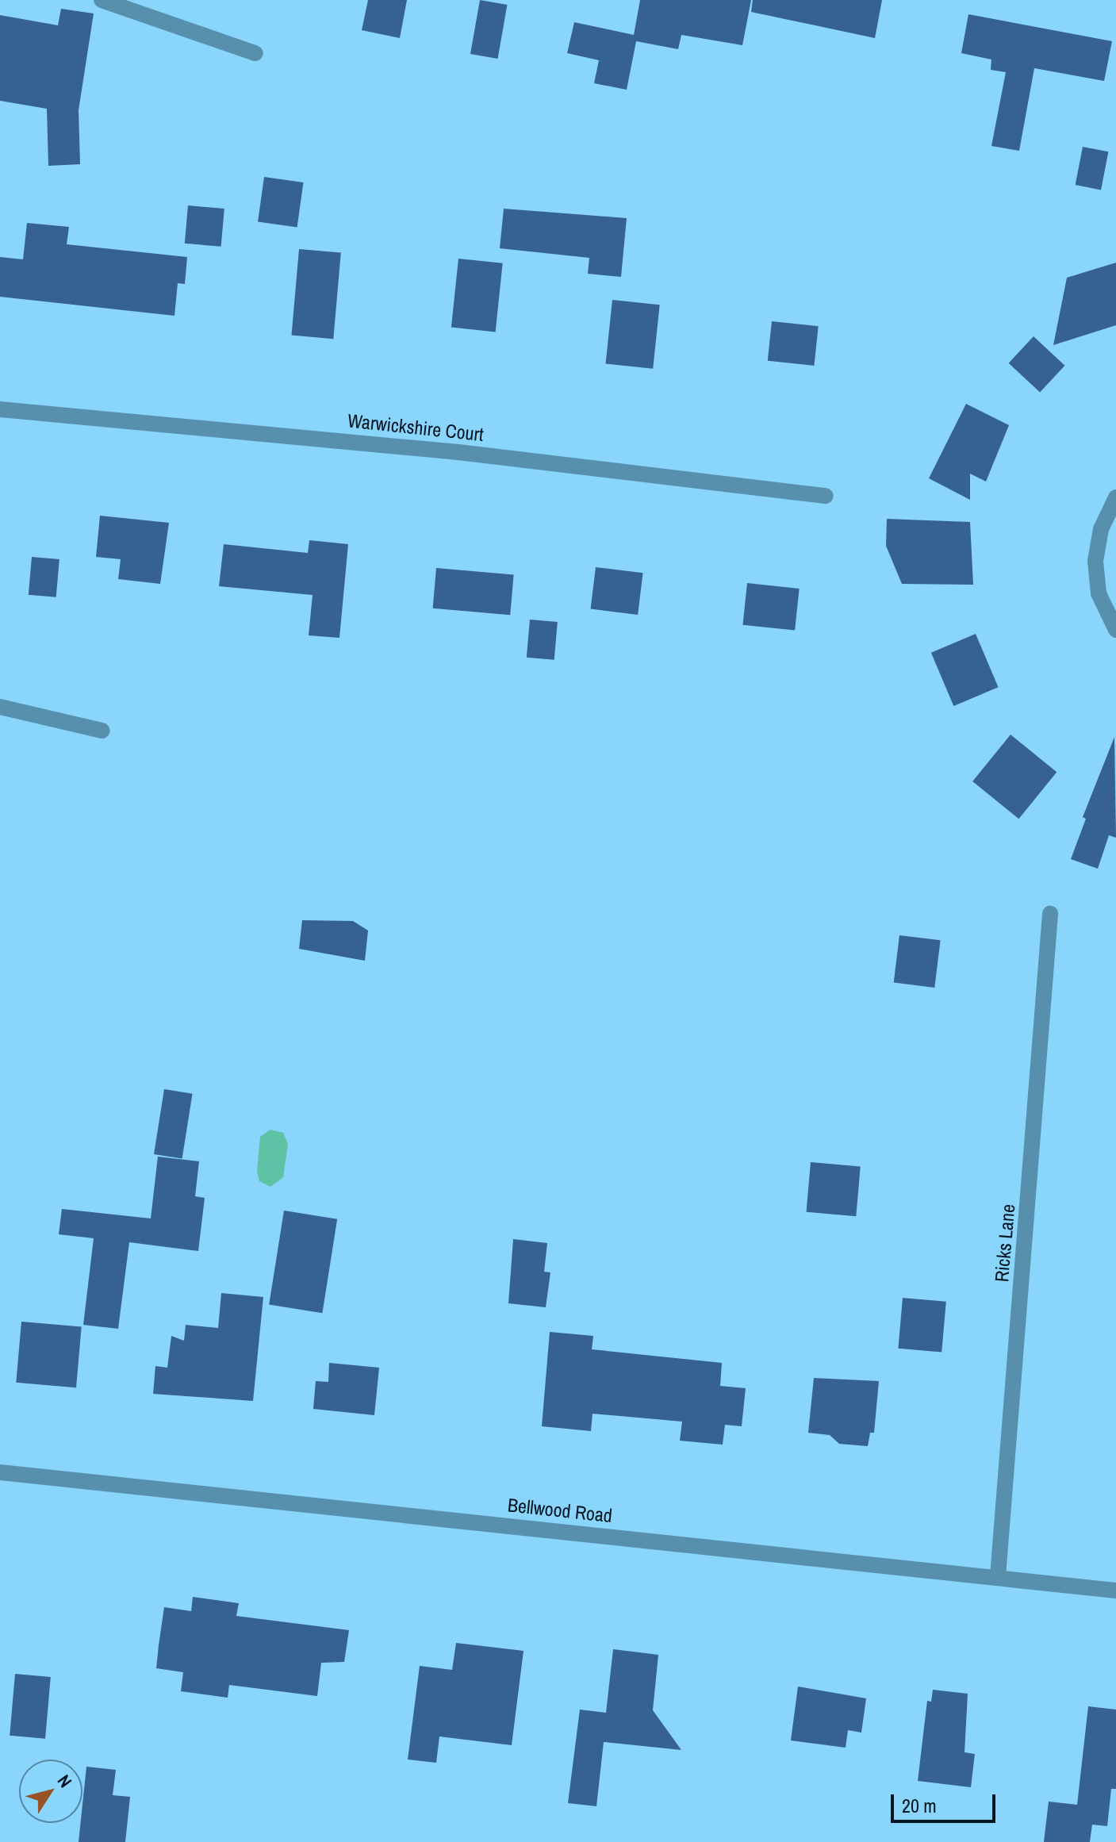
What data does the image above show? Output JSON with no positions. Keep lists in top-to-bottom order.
{
  "streets": {
    "street": ["Warwickshire Court", "Ricks Lane", "Bellwood Road"]
  },
  "crossings": [
    ["Ricks Lane", "Bellwood Road"]
  ],
  "scale_bar": "20 m",
  "north": "top right"
}
